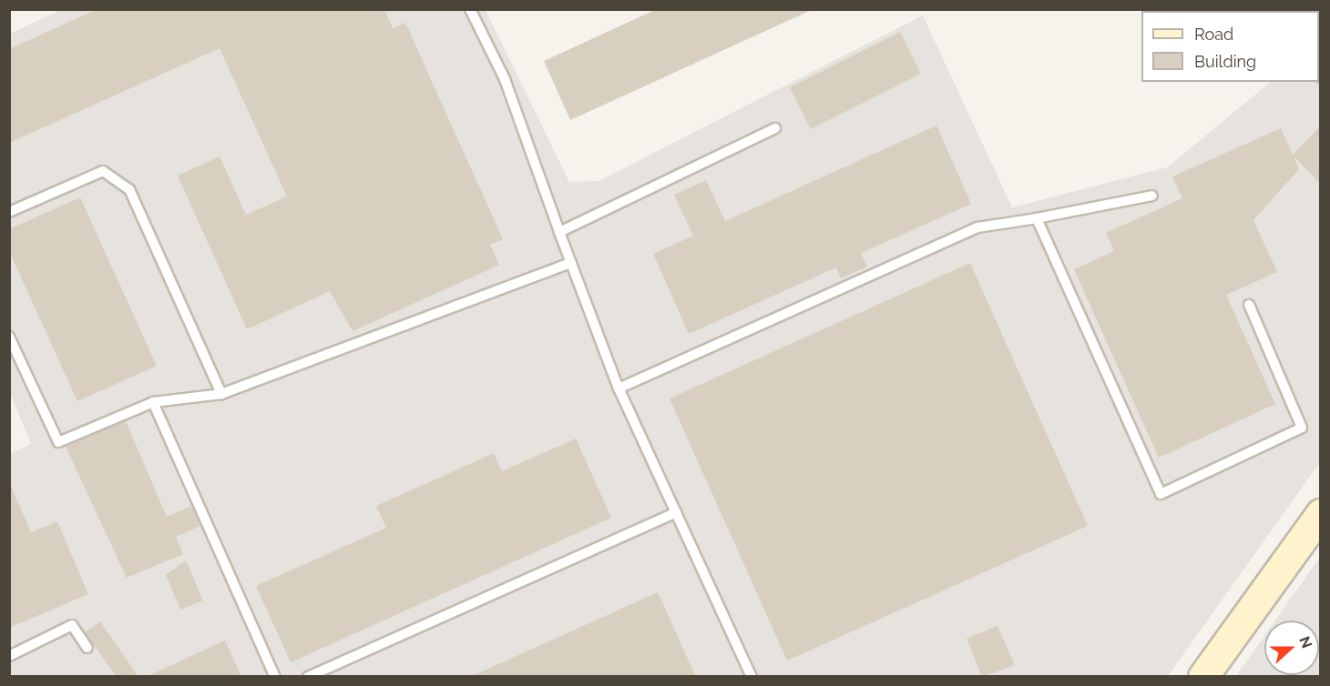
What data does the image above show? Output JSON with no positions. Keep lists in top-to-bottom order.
{
  "legend": ["Road", "Building"],
  "north": "right"
}
